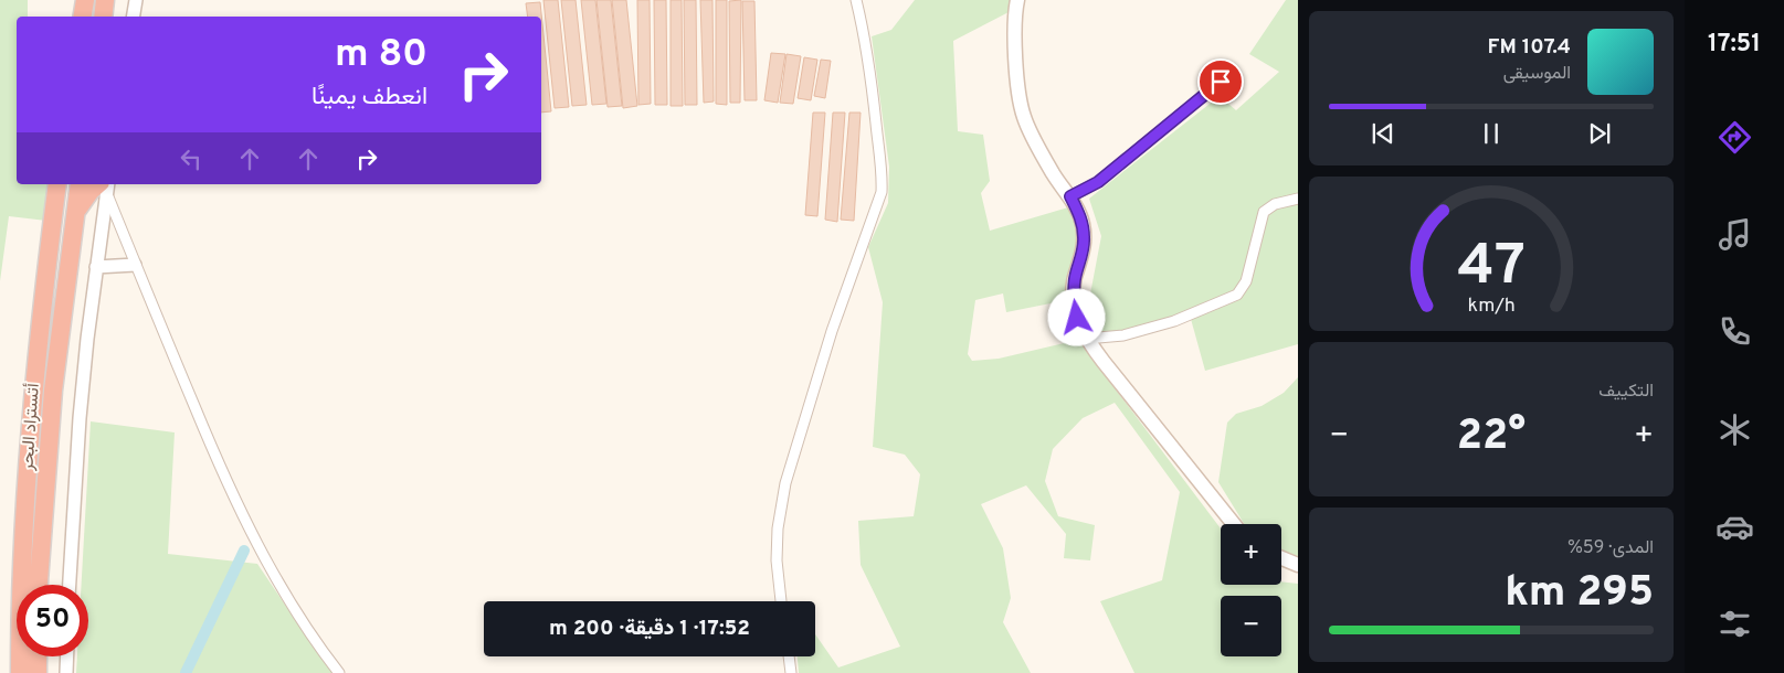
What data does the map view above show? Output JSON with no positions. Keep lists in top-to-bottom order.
{
  "streets": {
    "highway": ["أتستراد البحر"]
  },
  "page": {
    "tabs": "17:51",
    "turn": ["80 m", "انعطف يمينًا"],
    "song": ["107.4 FM", "الموسيقى"],
    "tile": [
      "التكييف",
      ["المدى · 59%", "295 km"]
    ],
    "heat": ["−", "22°", "+"],
    "map_buttons": ["+", "−"],
    "limit": "50",
    "trip": "17:52 · 1 دقيقة · 200 m",
    "gauge": ["47", "km/h"]
  }
}
